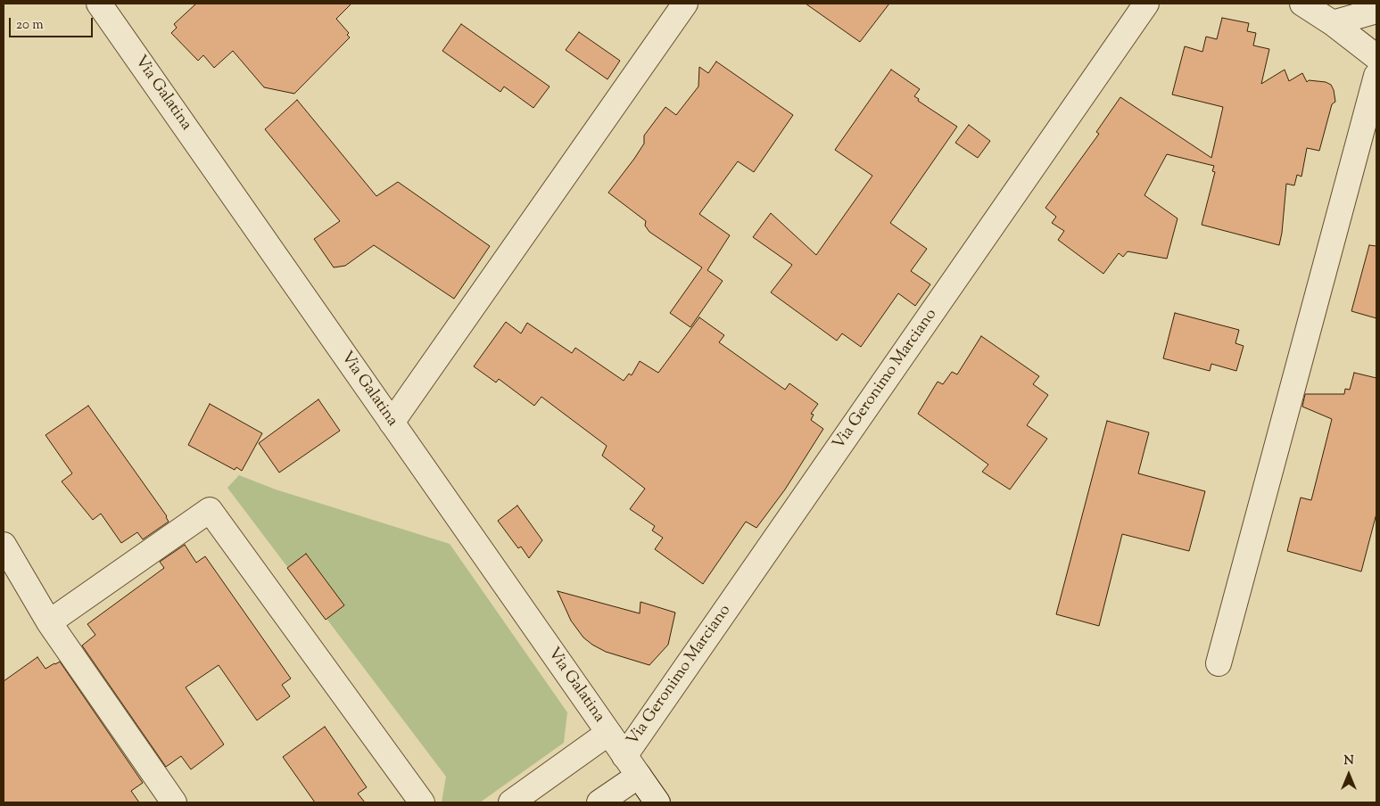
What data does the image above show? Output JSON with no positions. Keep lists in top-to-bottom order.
{
  "streets": {
    "street": ["Via Galatina", "Via Geronimo Marciano"]
  },
  "crossings": [
    ["Via Galatina", "Via Geronimo Marciano"]
  ],
  "scale_bar": "20 m",
  "north": "top"
}
